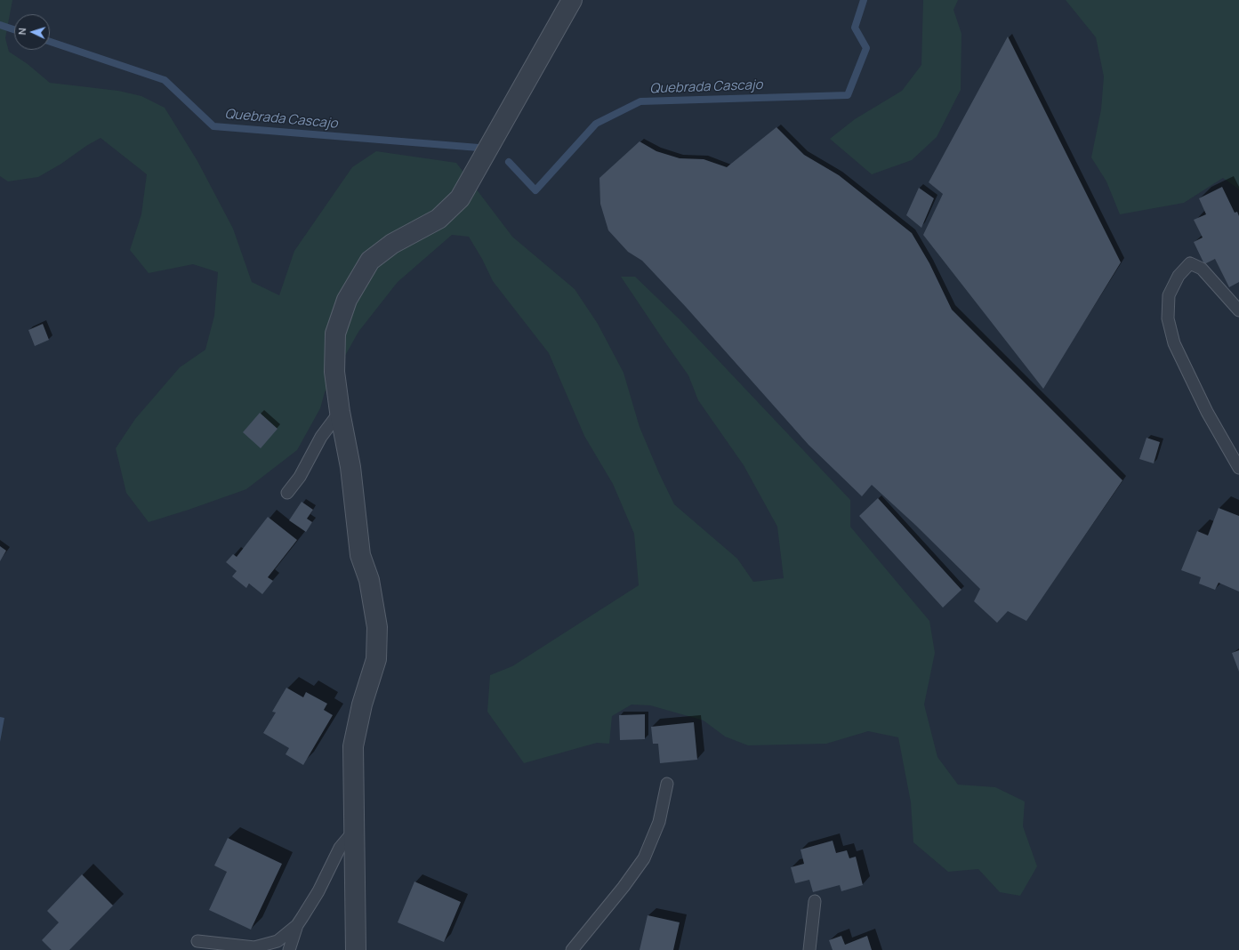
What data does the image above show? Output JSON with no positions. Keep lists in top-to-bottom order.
{
  "water": ["Quebrada Cascajo"],
  "north": "left"
}
